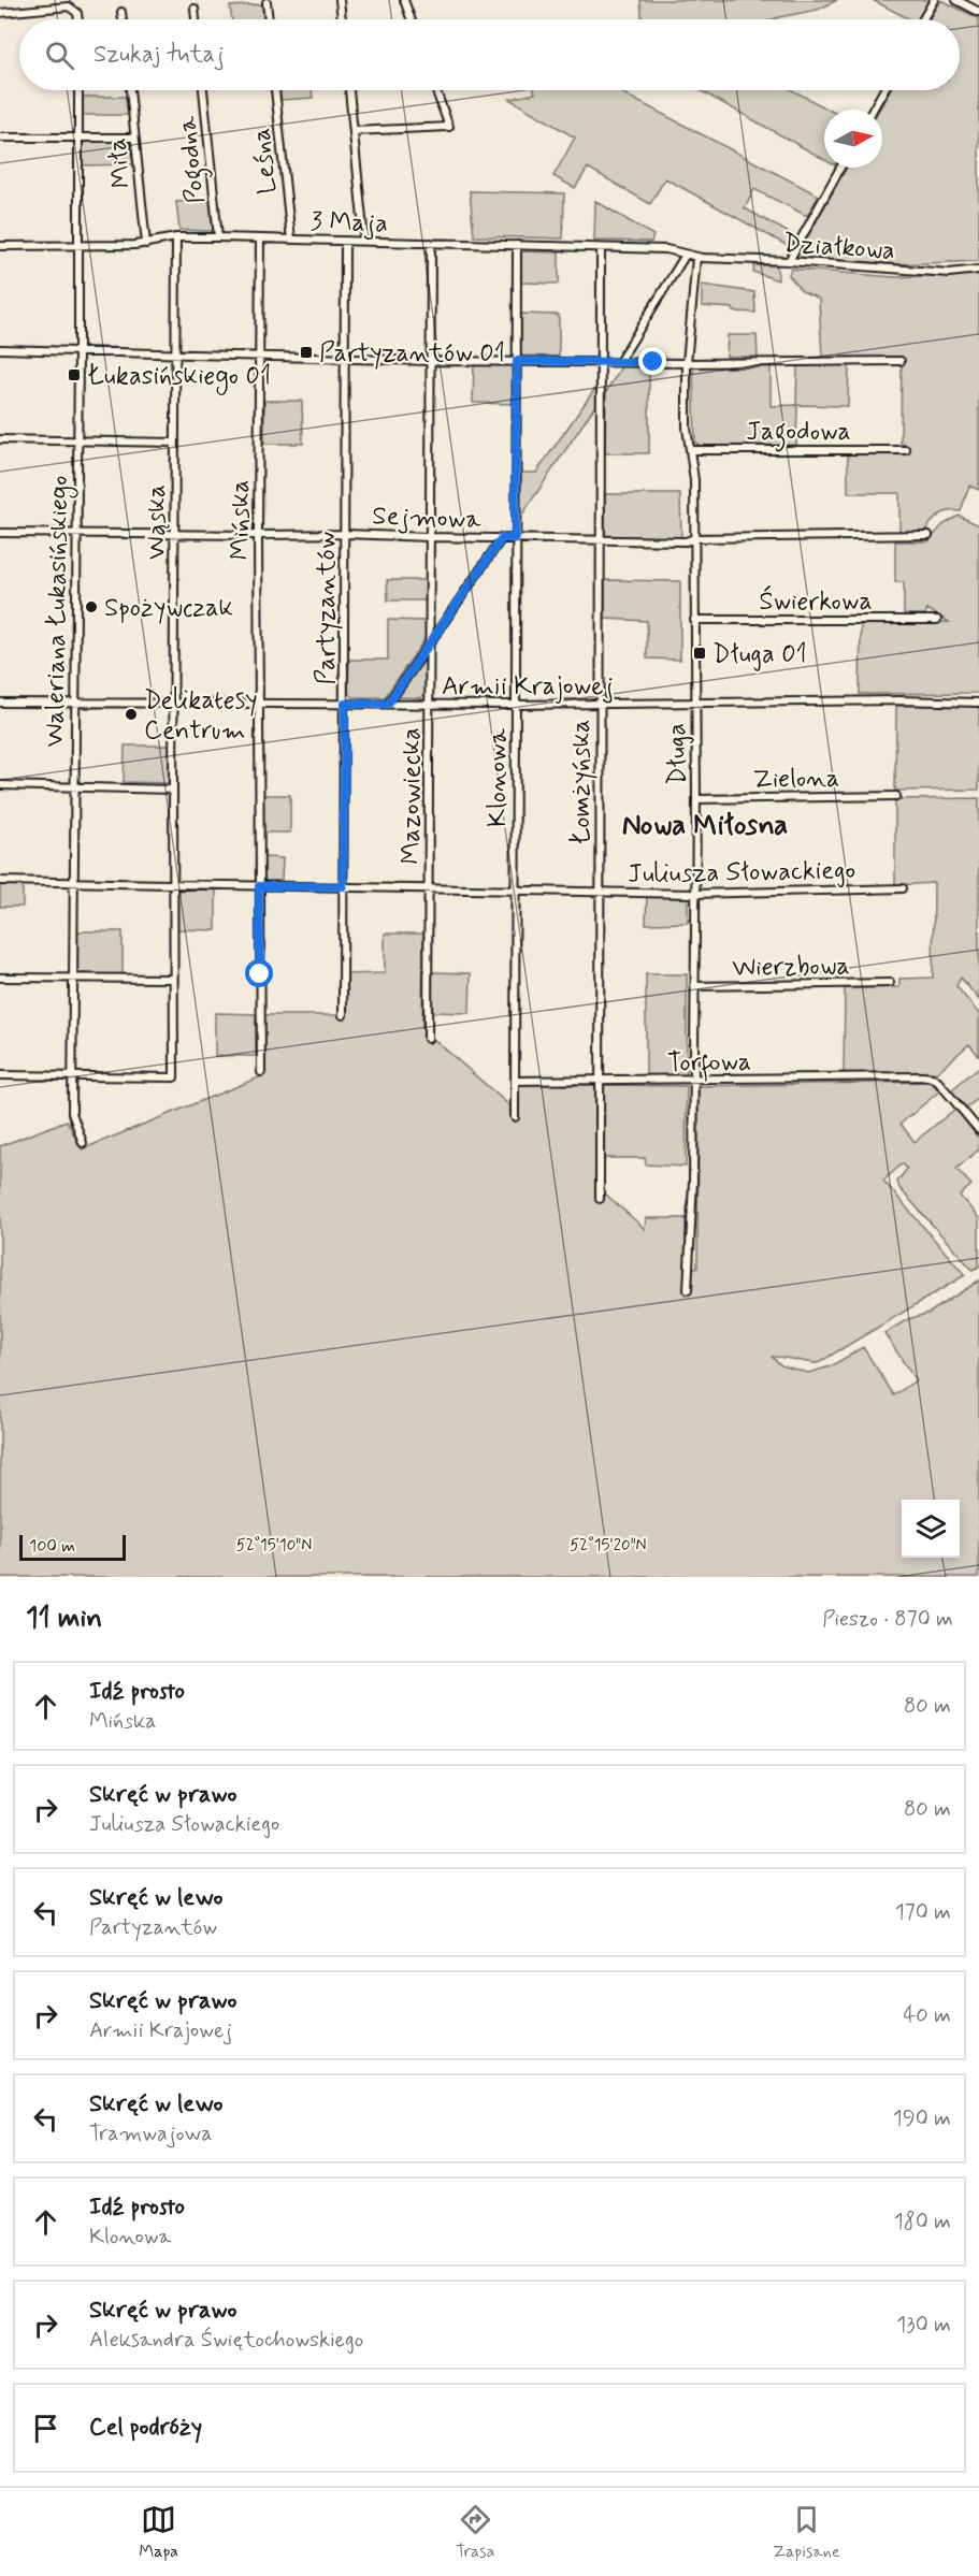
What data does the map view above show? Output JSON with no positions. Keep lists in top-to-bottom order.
{
  "streets": {
    "street": [
      "Pogodna",
      "Leśna",
      "Miła",
      "3 Maja",
      "Działkowa",
      "Jagodowa",
      "Sejmowa",
      "Mińska",
      "Wąska",
      "Świerkowa",
      "Partyzantów",
      "Waleriana Łukasińskiego",
      "Armii Krajowej",
      "Długa",
      "Klonowa",
      "Zielona",
      "Łomżyńska",
      "Mazowiecka",
      "Juliusza Słowackiego",
      "Wierzbowa",
      "Torfowa"
    ]
  },
  "crossings": [
    ["Pogodna", "3 Maja"],
    ["Leśna", "3 Maja"],
    ["Miła", "3 Maja"],
    ["3 Maja", "Działkowa"],
    ["3 Maja", "Mińska"],
    ["3 Maja", "Wąska"],
    ["3 Maja", "Partyzantów"],
    ["3 Maja", "Waleriana Łukasińskiego"],
    ["3 Maja", "Długa"],
    ["3 Maja", "Klonowa"],
    ["3 Maja", "Łomżyńska"],
    ["3 Maja", "Mazowiecka"],
    ["Działkowa", "Długa"],
    ["Jagodowa", "Długa"],
    ["Sejmowa", "Mińska"],
    ["Sejmowa", "Wąska"],
    ["Sejmowa", "Partyzantów"],
    ["Sejmowa", "Waleriana Łukasińskiego"],
    ["Sejmowa", "Długa"],
    ["Sejmowa", "Klonowa"],
    ["Sejmowa", "Łomżyńska"],
    ["Sejmowa", "Mazowiecka"],
    ["Mińska", "Armii Krajowej"],
    ["Mińska", "Juliusza Słowackiego"],
    ["Wąska", "Waleriana Łukasińskiego"],
    ["Wąska", "Armii Krajowej"],
    ["Wąska", "Juliusza Słowackiego"],
    ["Świerkowa", "Długa"],
    ["Partyzantów", "Armii Krajowej"],
    ["Partyzantów", "Juliusza Słowackiego"],
    ["Waleriana Łukasińskiego", "Armii Krajowej"],
    ["Waleriana Łukasińskiego", "Juliusza Słowackiego"],
    ["Armii Krajowej", "Długa"],
    ["Armii Krajowej", "Klonowa"],
    ["Armii Krajowej", "Łomżyńska"],
    ["Armii Krajowej", "Mazowiecka"],
    ["Długa", "Zielona"],
    ["Długa", "Juliusza Słowackiego"],
    ["Długa", "Wierzbowa"],
    ["Długa", "Torfowa"],
    ["Klonowa", "Juliusza Słowackiego"],
    ["Klonowa", "Torfowa"],
    ["Łomżyńska", "Juliusza Słowackiego"],
    ["Łomżyńska", "Torfowa"],
    ["Mazowiecka", "Juliusza Słowackiego"]
  ],
  "districts": ["Nowa Miłosna"],
  "places": {
    "transit": ["Partyzantów 01", "Łukasińskiego 01", "Długa 01"],
    "other": ["Spożywczak", "Delikatesy Centrum"]
  },
  "scale_bar": "100 m",
  "north": "right",
  "page": {
    "search": "Szukaj tutaj",
    "scale": "100 m",
    "heading": ["11 min", "Pieszo · 870 m"],
    "list": [
      ["Idź prosto", "Mińska", "80 m"],
      ["Skręć w prawo", "Juliusza Słowackiego", "80 m"],
      ["Skręć w lewo", "Partyzantów", "170 m"],
      ["Skręć w prawo", "Armii Krajowej", "40 m"],
      ["Skręć w lewo", "Tramwajowa", "190 m"],
      ["Idź prosto", "Klonowa", "180 m"],
      ["Skręć w prawo", "Aleksandra Świętochowskiego", "130 m"],
      "Cel podróży"
    ],
    "nav": ["Mapa", "Trasa", "Zapisane"]
  },
  "coordinates": ["52°15'10\"N", "52°15'20\"N"]
}
